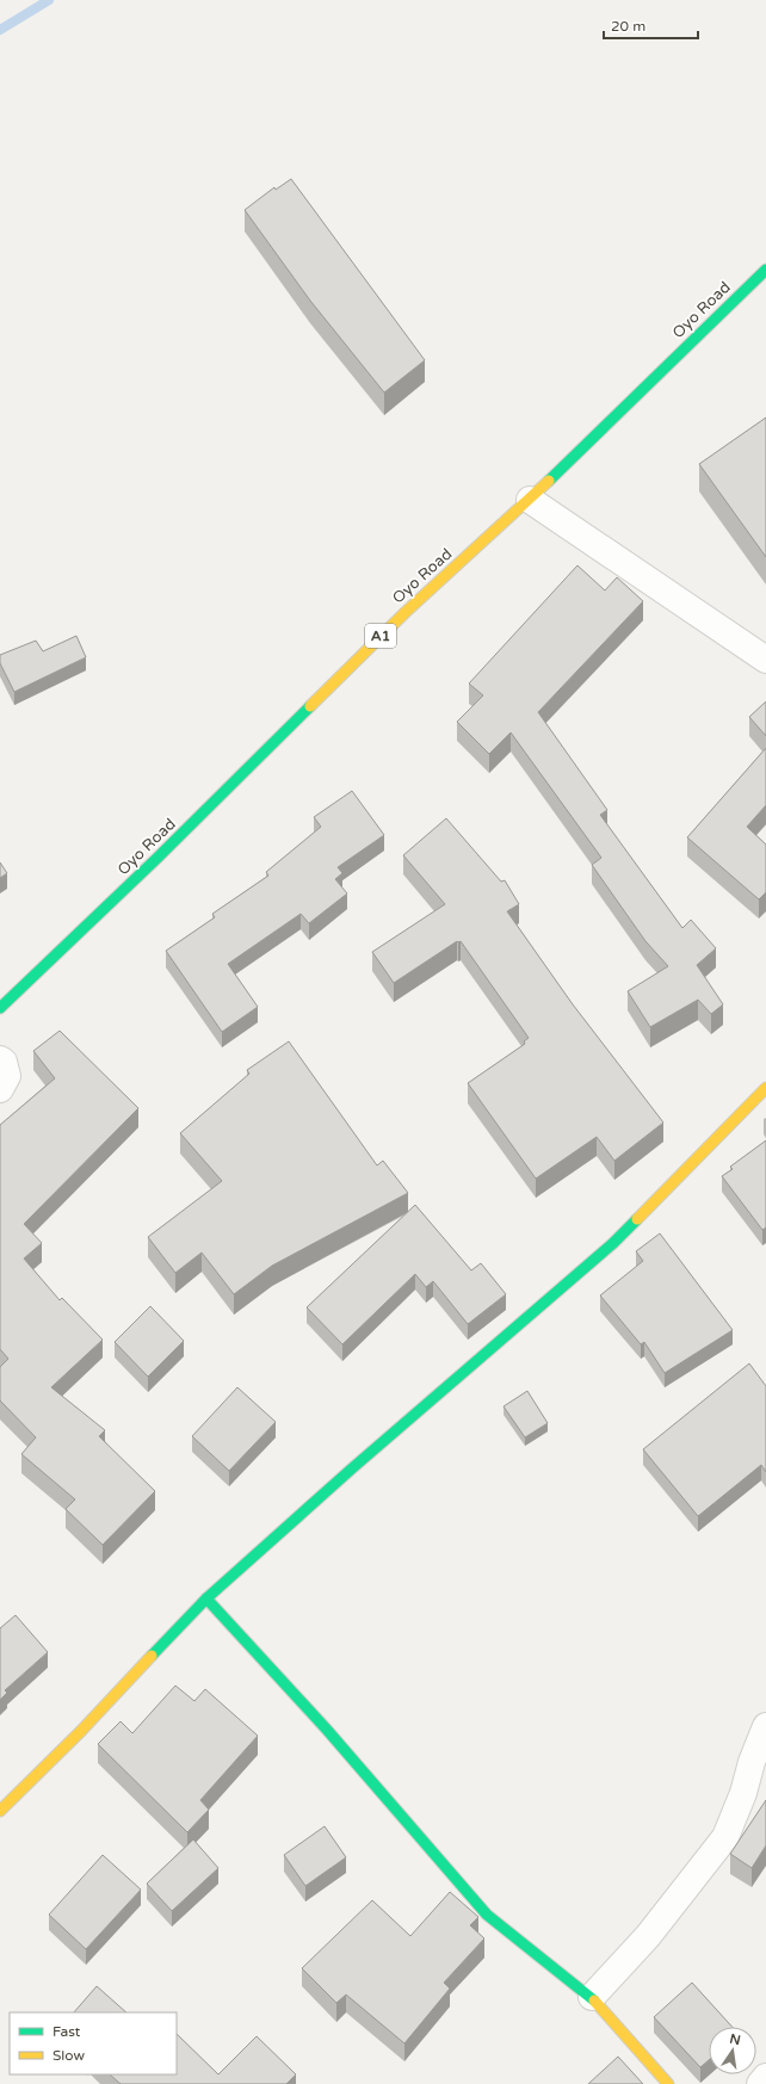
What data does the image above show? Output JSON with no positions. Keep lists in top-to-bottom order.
{
  "streets": {
    "main road": ["Oyo Road", "A1"]
  },
  "legend": ["Fast", "Slow"],
  "scale_bar": "20 m",
  "north": "top"
}
